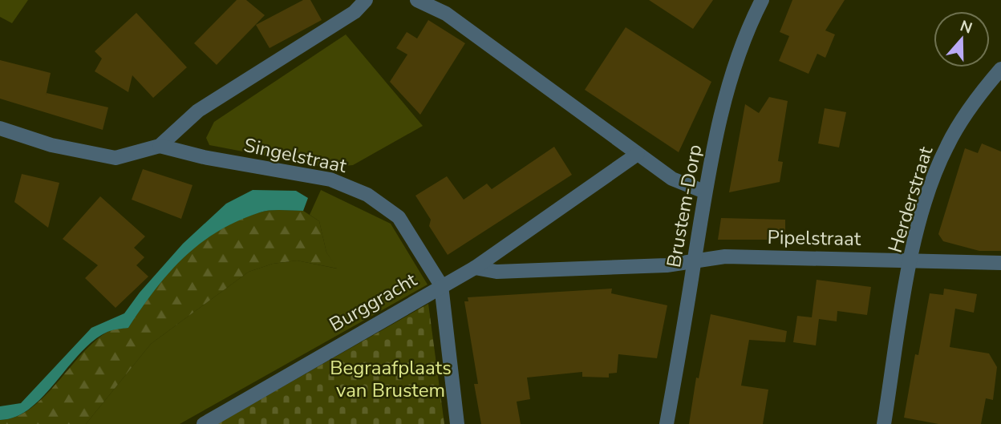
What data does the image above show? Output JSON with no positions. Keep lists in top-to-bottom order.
{
  "streets": {
    "street": [
      "Singelstraat",
      "Herderstraat",
      "Brustem-Dorp",
      "Pipelstraat",
      "Burggracht"
    ]
  },
  "crossings": [
    ["Singelstraat", "Burggracht"],
    ["Herderstraat", "Pipelstraat"],
    ["Brustem-Dorp", "Pipelstraat"]
  ],
  "parks": ["Begraafplaats van Brustem"],
  "north": "top"
}
